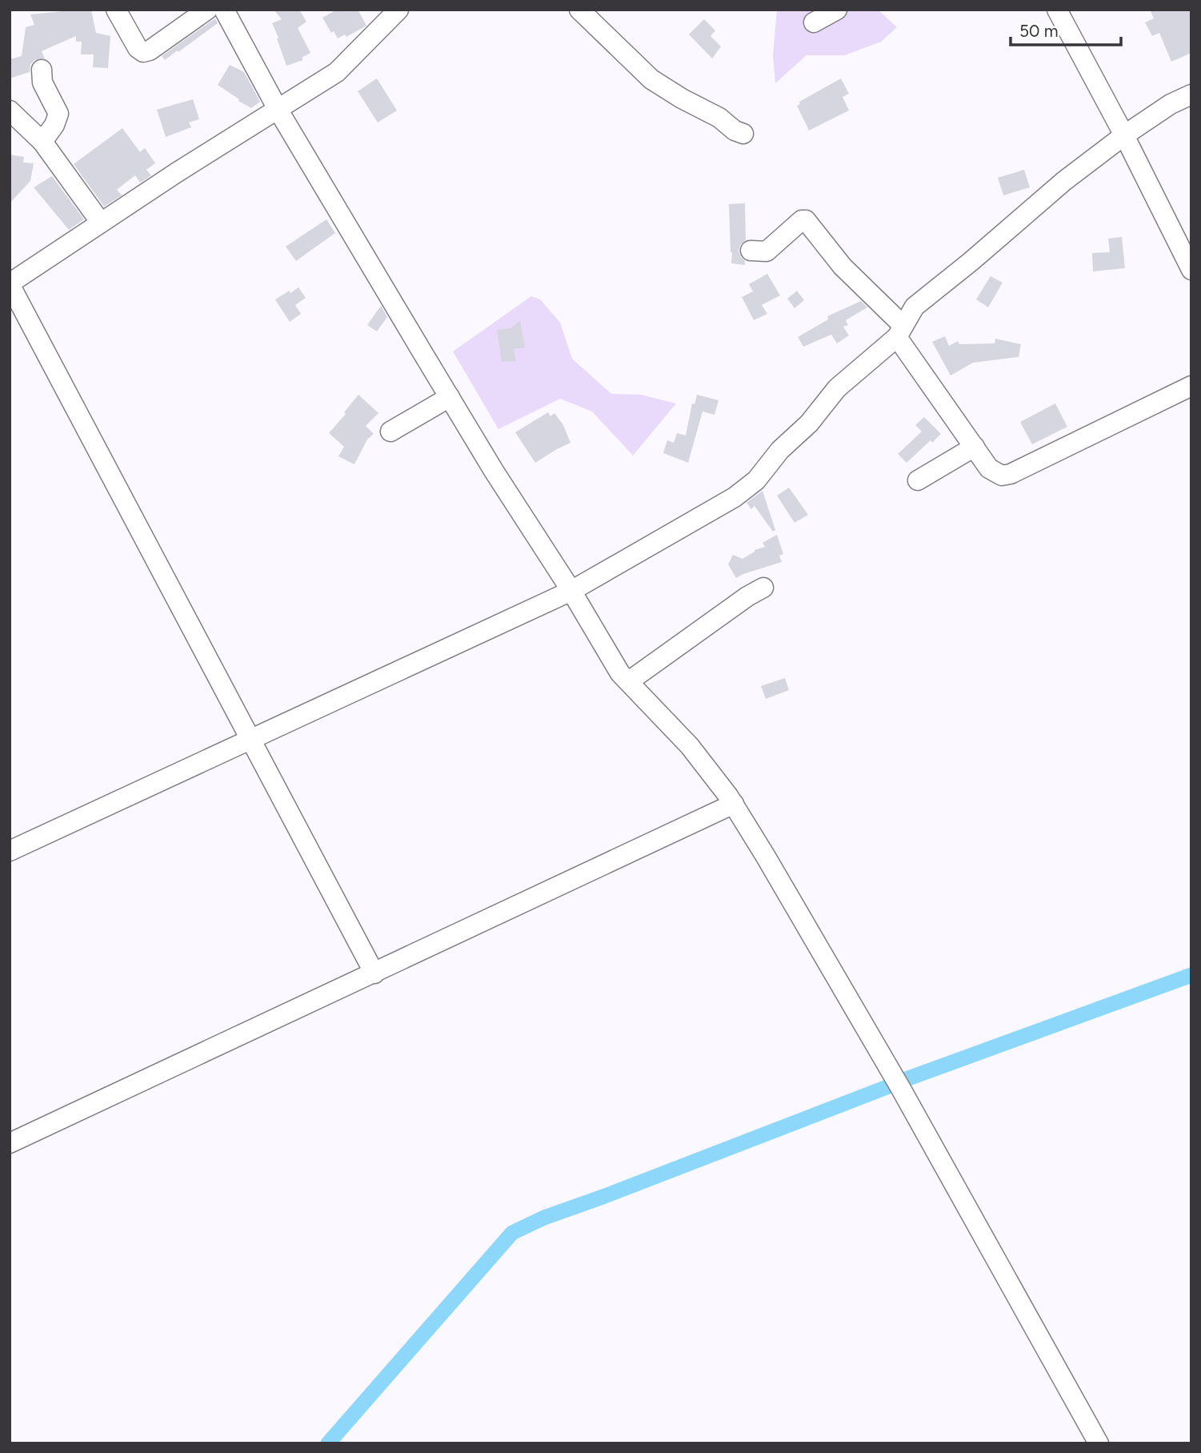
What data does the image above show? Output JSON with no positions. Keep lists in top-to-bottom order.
{
  "scale_bar": "50 m"
}
